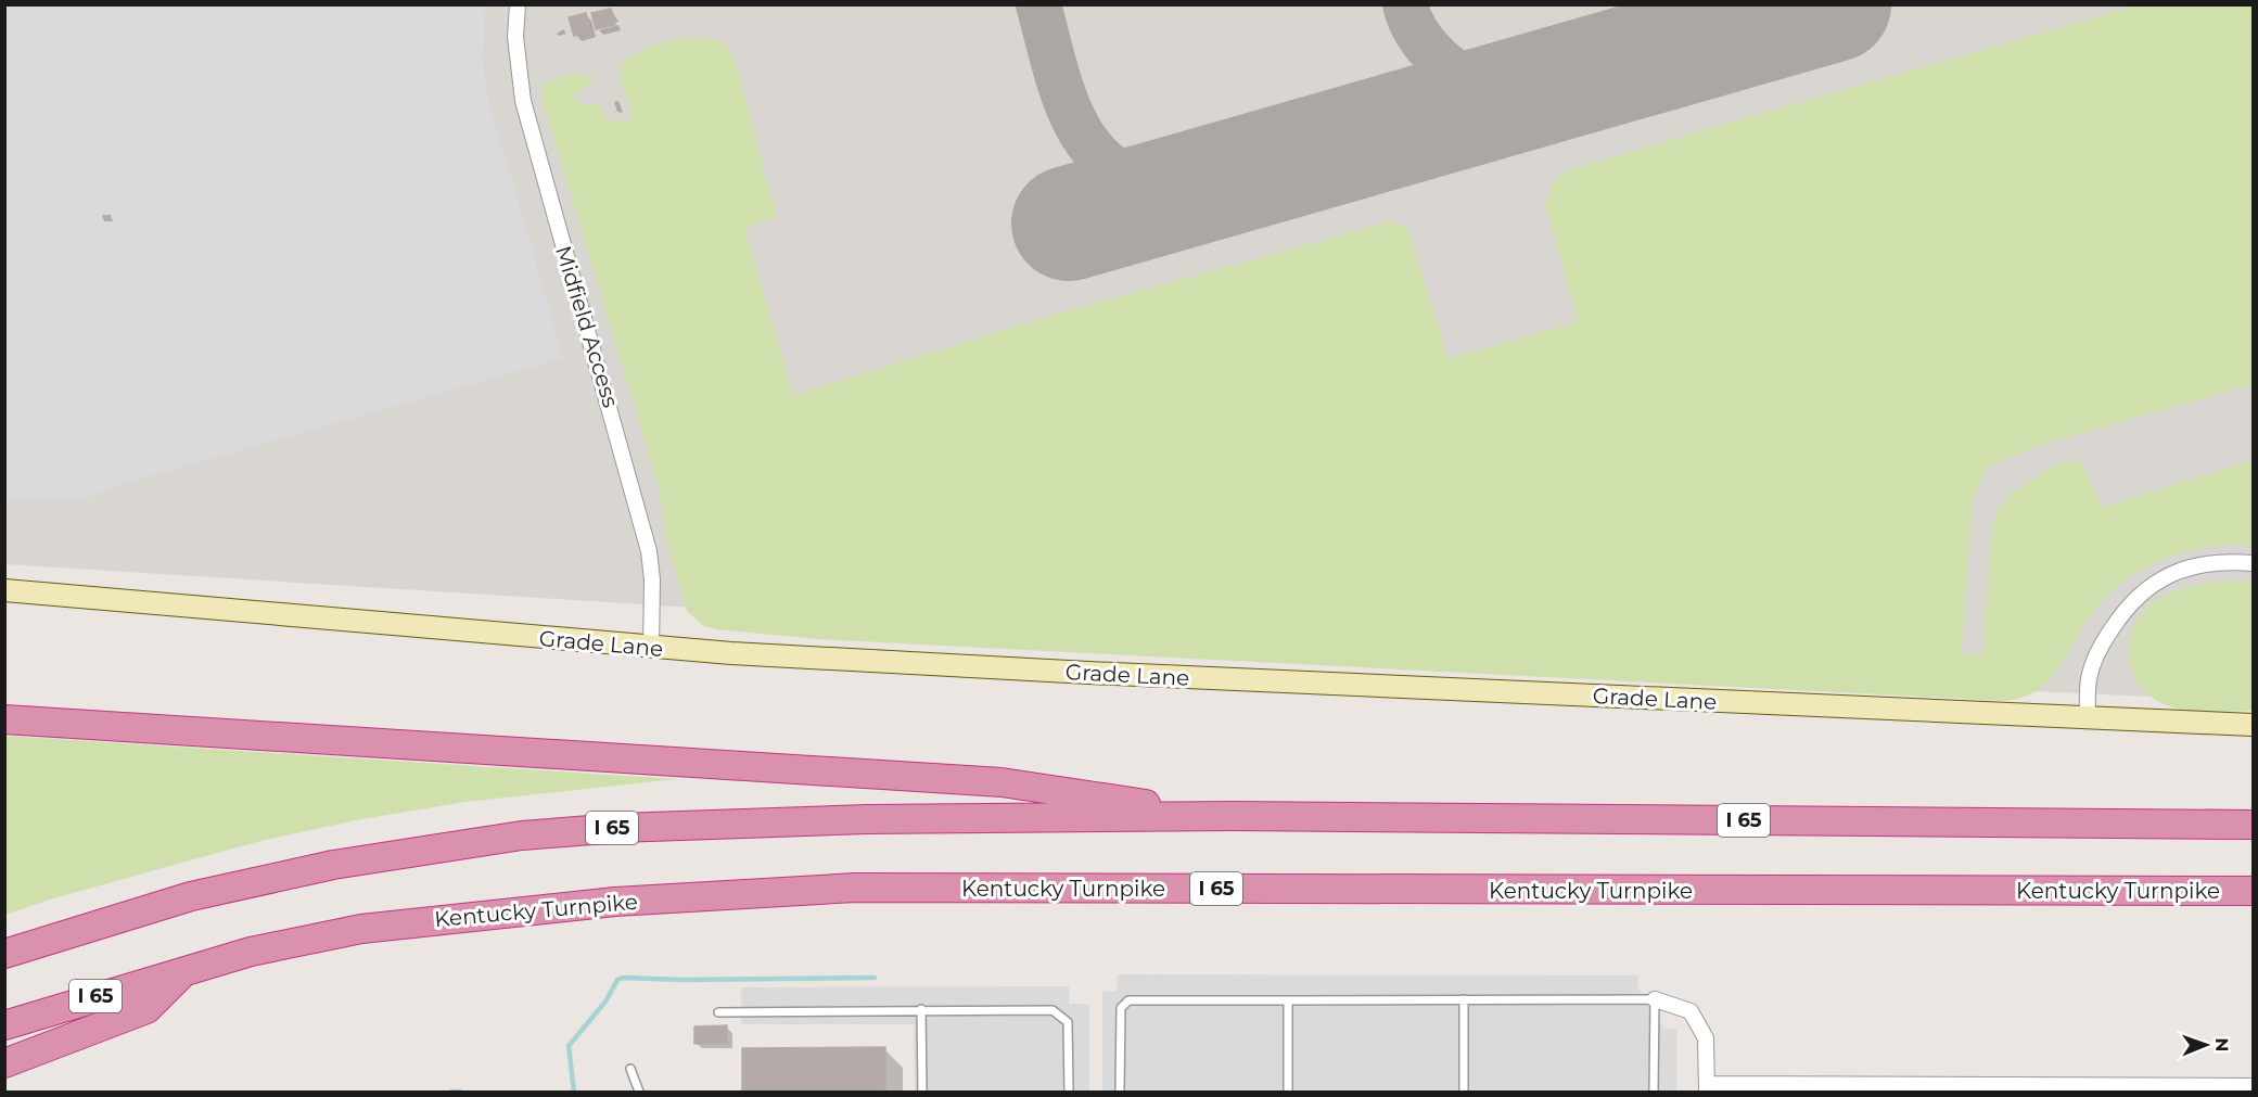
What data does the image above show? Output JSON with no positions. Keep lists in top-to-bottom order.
{
  "streets": {
    "highway": ["I 65", "Kentucky Turnpike"],
    "main road": ["Grade Lane"],
    "street": ["Midfield Access"]
  },
  "crossings": [
    ["Midfield Access", "Grade Lane"]
  ],
  "north": "right"
}
